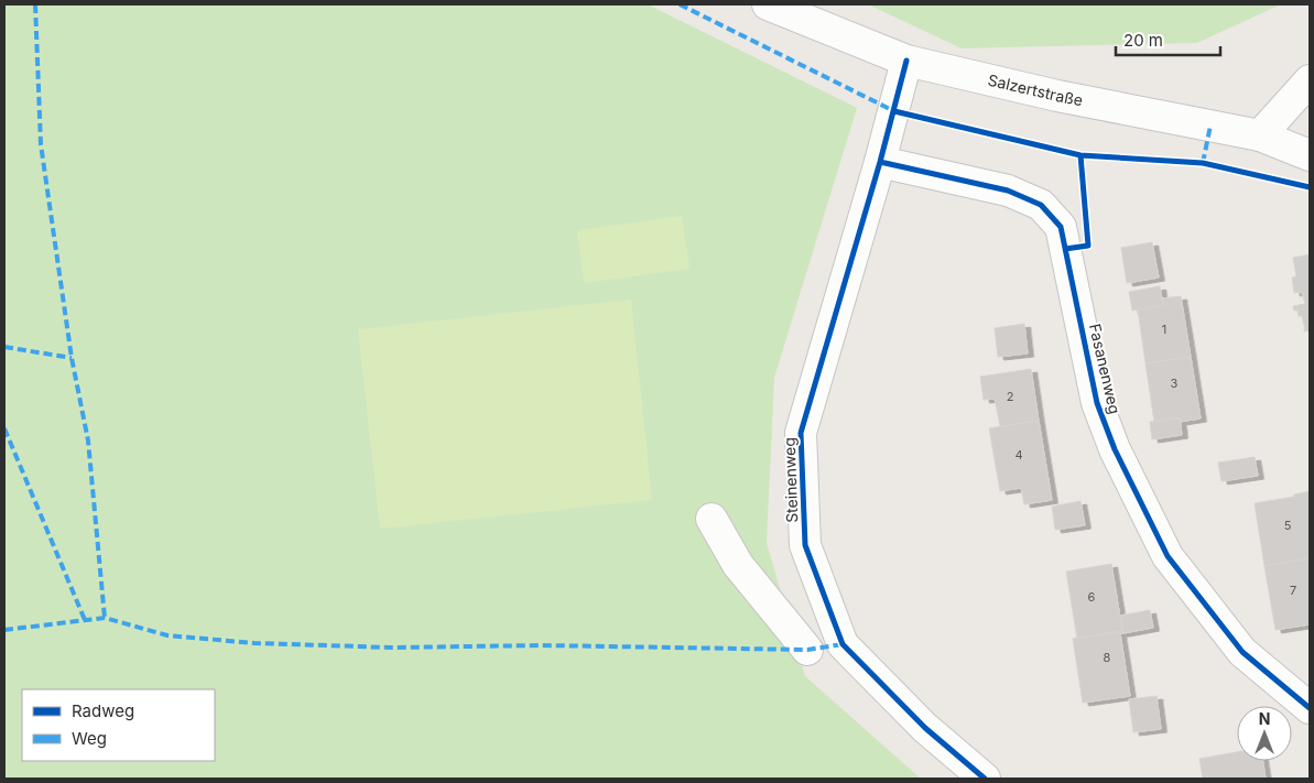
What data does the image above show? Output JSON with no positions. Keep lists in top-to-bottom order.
{
  "streets": {
    "street": ["Salzertstraße", "Fasanenweg", "Steinenweg"]
  },
  "crossings": [
    ["Salzertstraße", "Steinenweg"],
    ["Fasanenweg", "Steinenweg"]
  ],
  "house_numbers": [
    "1",
    "3",
    "2",
    "4",
    "5",
    "7",
    "6",
    "8"
  ],
  "legend": ["Radweg", "Weg"],
  "scale_bar": "20 m",
  "north": "top"
}
